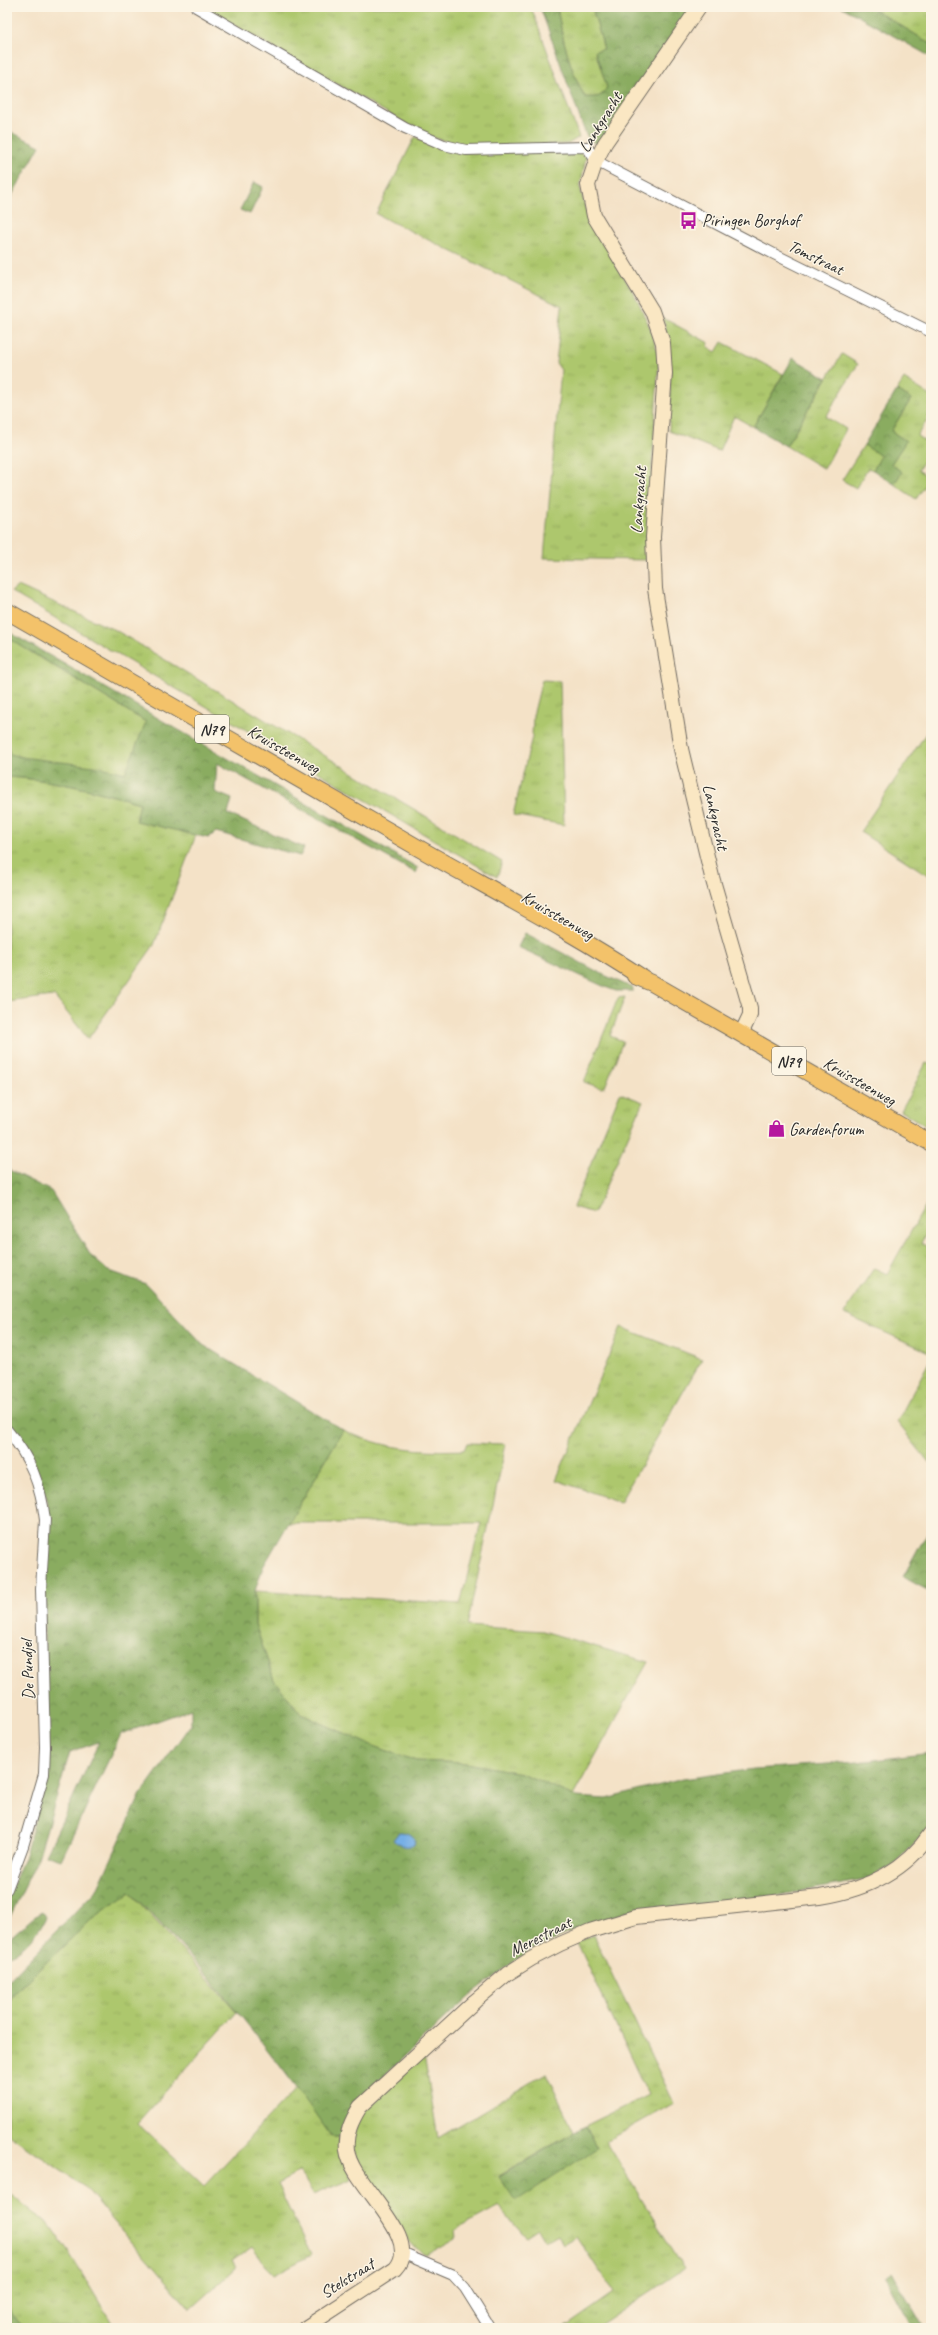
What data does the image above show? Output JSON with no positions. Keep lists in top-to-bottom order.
{
  "streets": {
    "main road": ["N79", "Kruissteenweg"],
    "street": [
      "Lankgracht",
      "Tomstraat",
      "De Pundjel",
      "Merestraat",
      "Stelstraat"
    ]
  },
  "crossings": [
    ["Lankgracht", "Tomstraat"],
    ["Lankgracht", "Kruissteenweg"],
    ["Merestraat", "Stelstraat"]
  ],
  "places": {
    "bus stop": ["Piringen Borghof"],
    "shop": ["Gardenforum"]
  }
}
